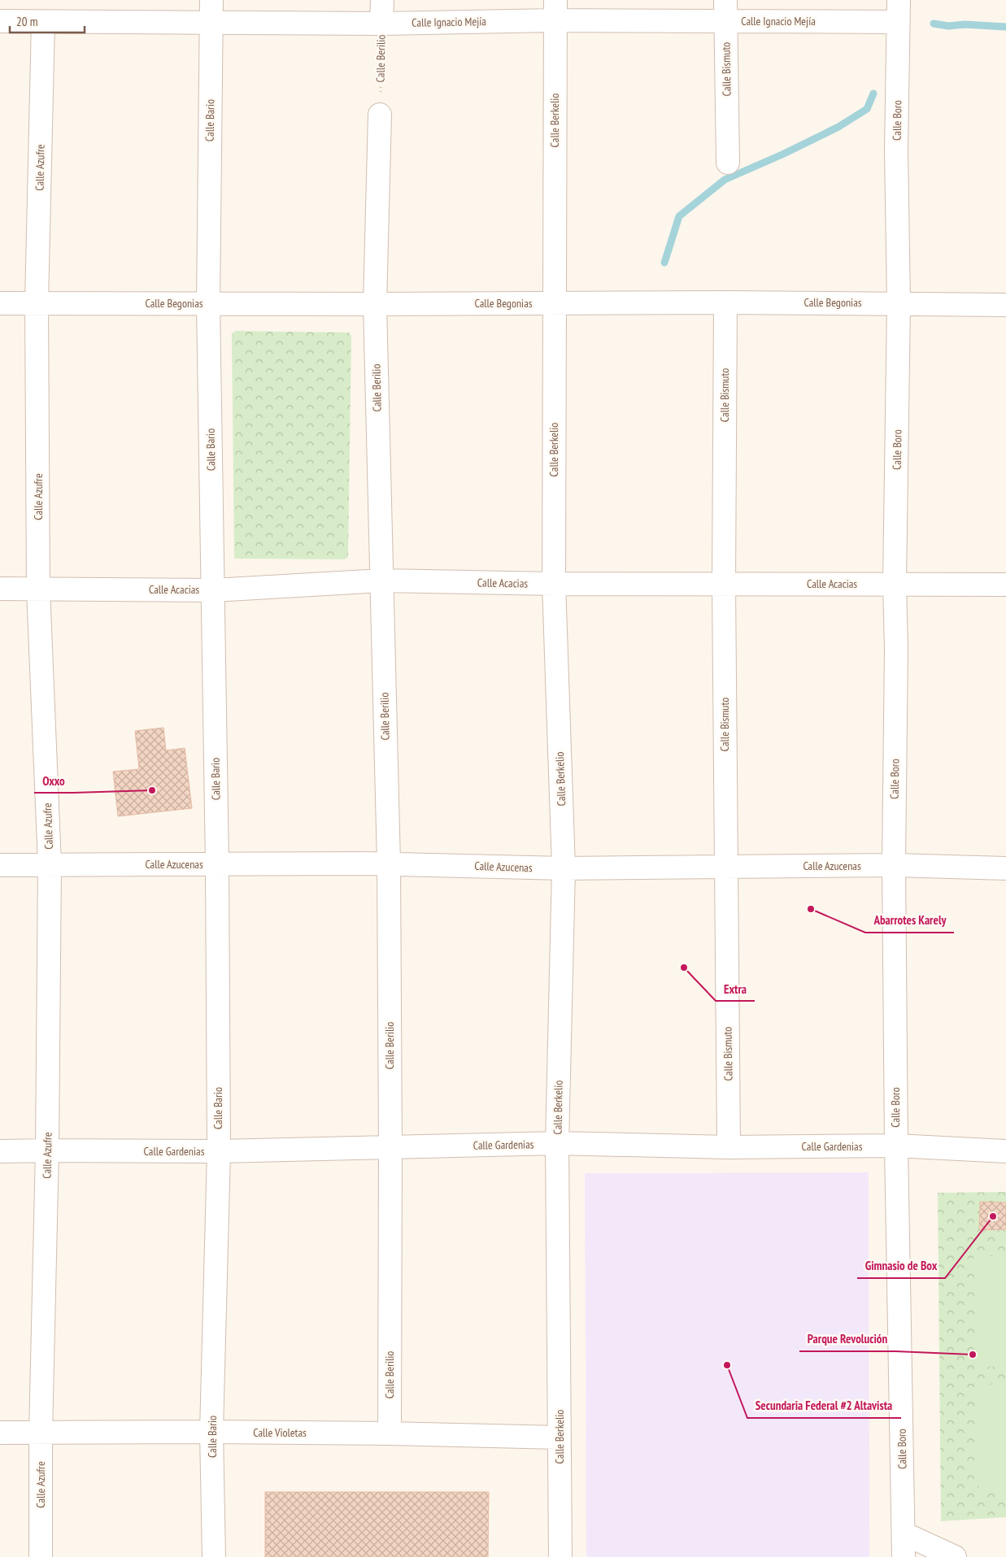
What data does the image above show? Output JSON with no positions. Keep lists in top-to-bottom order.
{
  "streets": {
    "street": [
      "Calle Ignacio Mejía",
      "Calle Berilio",
      "Calle Bismuto",
      "Calle Bario",
      "Calle Berkelio",
      "Calle Boro",
      "Calle Azufre",
      "Calle Begonias",
      "Calle Acacias",
      "Calle Azucenas",
      "Calle Gardenias",
      "Calle Violetas"
    ]
  },
  "crossings": [
    ["Calle Ignacio Mejía", "Calle Berilio"],
    ["Calle Ignacio Mejía", "Calle Bismuto"],
    ["Calle Ignacio Mejía", "Calle Bario"],
    ["Calle Ignacio Mejía", "Calle Berkelio"],
    ["Calle Ignacio Mejía", "Calle Boro"],
    ["Calle Ignacio Mejía", "Calle Azufre"],
    ["Calle Berilio", "Calle Begonias"],
    ["Calle Berilio", "Calle Acacias"],
    ["Calle Berilio", "Calle Azucenas"],
    ["Calle Berilio", "Calle Gardenias"],
    ["Calle Berilio", "Calle Violetas"],
    ["Calle Bismuto", "Calle Begonias"],
    ["Calle Bismuto", "Calle Acacias"],
    ["Calle Bismuto", "Calle Azucenas"],
    ["Calle Bismuto", "Calle Gardenias"],
    ["Calle Bario", "Calle Begonias"],
    ["Calle Bario", "Calle Acacias"],
    ["Calle Bario", "Calle Azucenas"],
    ["Calle Bario", "Calle Gardenias"],
    ["Calle Bario", "Calle Violetas"],
    ["Calle Berkelio", "Calle Begonias"],
    ["Calle Berkelio", "Calle Acacias"],
    ["Calle Berkelio", "Calle Azucenas"],
    ["Calle Berkelio", "Calle Gardenias"],
    ["Calle Berkelio", "Calle Violetas"],
    ["Calle Boro", "Calle Begonias"],
    ["Calle Boro", "Calle Acacias"],
    ["Calle Boro", "Calle Azucenas"],
    ["Calle Boro", "Calle Gardenias"],
    ["Calle Azufre", "Calle Begonias"],
    ["Calle Azufre", "Calle Acacias"],
    ["Calle Azufre", "Calle Azucenas"],
    ["Calle Azufre", "Calle Gardenias"],
    ["Calle Azufre", "Calle Violetas"]
  ],
  "places": [
    "Oxxo",
    "Abarrotes Karely",
    "Extra",
    "Gimnasio de Box",
    "Parque Revolución",
    "Secundaria Federal #2 Altavista"
  ],
  "scale_bar": "20 m"
}
